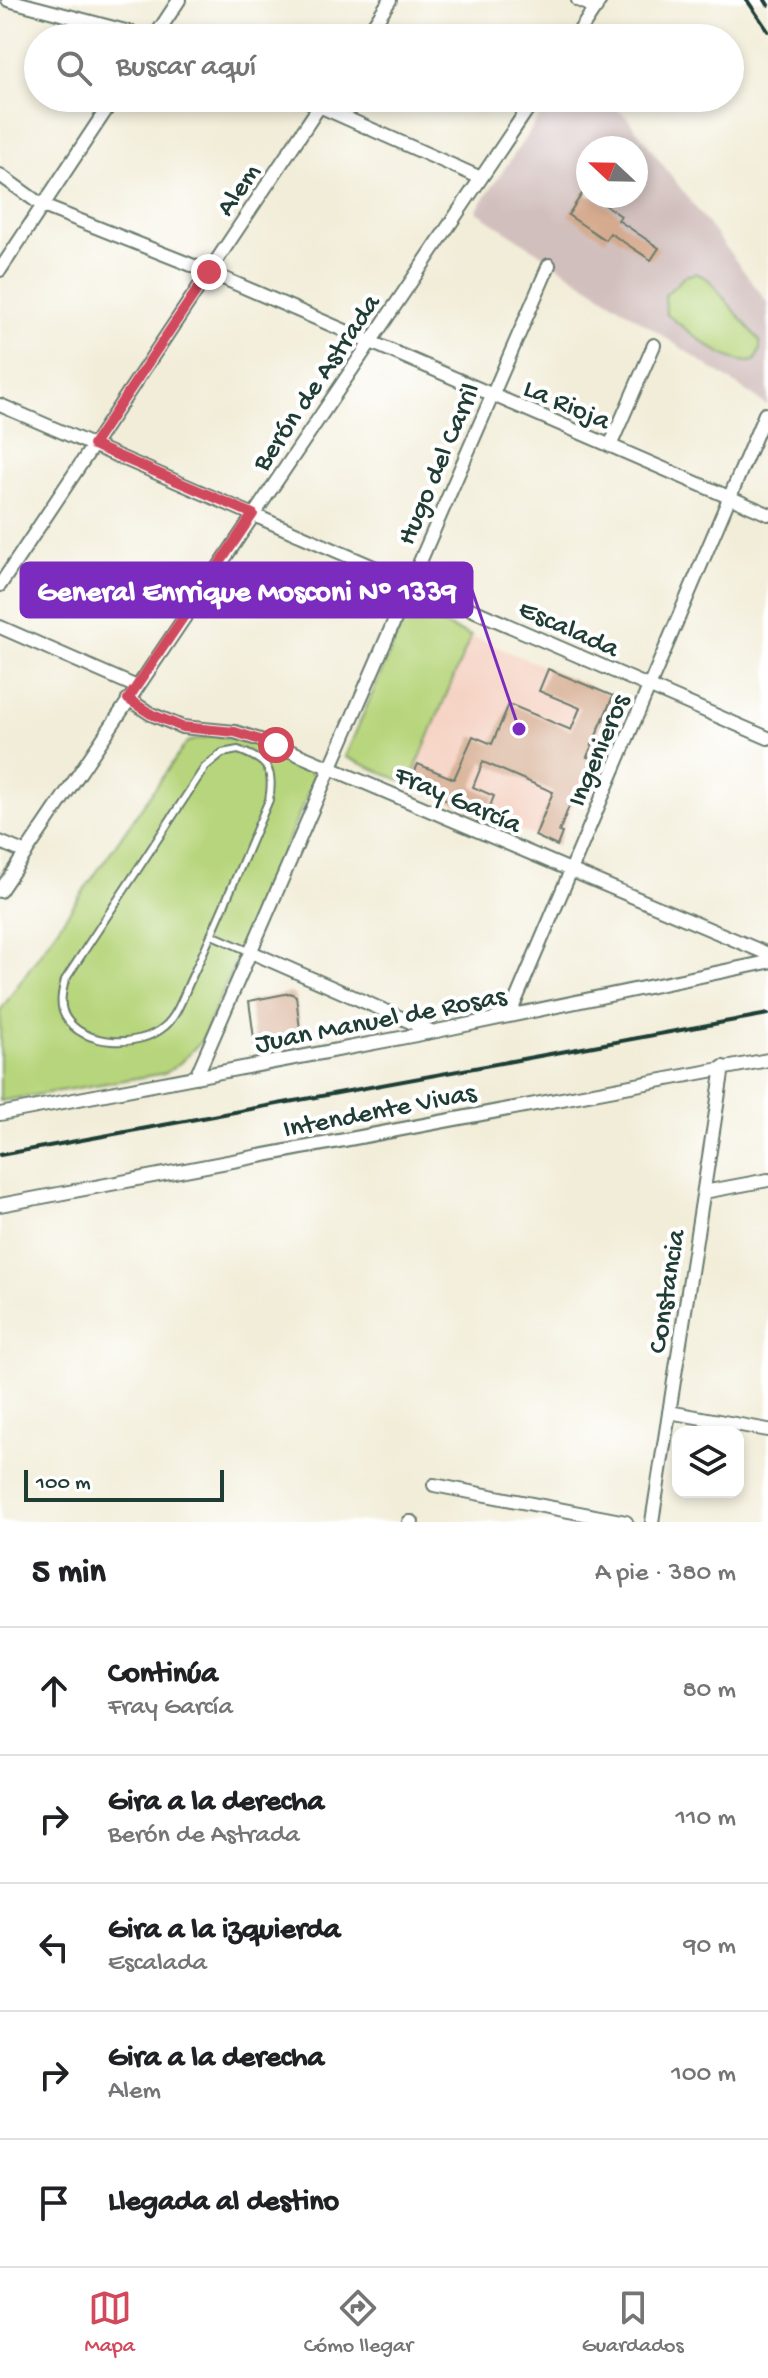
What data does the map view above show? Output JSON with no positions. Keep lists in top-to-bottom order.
{
  "streets": {
    "street": [
      "Alem",
      "Berón de Astrada",
      "La Rioja",
      "Hugo del Carril",
      "Escalada",
      "Ingenieros",
      "Fray García",
      "Juan Manuel de Rosas",
      "Intendente Vivas",
      "Constancia"
    ]
  },
  "crossings": [
    ["Alem", "La Rioja"],
    ["Alem", "Escalada"],
    ["Berón de Astrada", "La Rioja"],
    ["Berón de Astrada", "Escalada"],
    ["Berón de Astrada", "Fray García"],
    ["La Rioja", "Hugo del Carril"],
    ["La Rioja", "Ingenieros"],
    ["Hugo del Carril", "Escalada"],
    ["Hugo del Carril", "Fray García"],
    ["Hugo del Carril", "Juan Manuel de Rosas"],
    ["Escalada", "Ingenieros"],
    ["Ingenieros", "Fray García"],
    ["Ingenieros", "Juan Manuel de Rosas"],
    ["Intendente Vivas", "Constancia"]
  ],
  "places": ["General Enrrique Mosconi Nº 1339"],
  "scale_bar": "100 m",
  "north": "left",
  "page": {
    "search": "Buscar aquí",
    "scale": "100 m",
    "heading": ["5 min", "A pie · 380 m"],
    "list": [
      ["Continúa", "Fray García", "80 m"],
      ["Gira a la derecha", "Berón de Astrada", "110 m"],
      ["Gira a la izquierda", "Escalada", "90 m"],
      ["Gira a la derecha", "Alem", "100 m"],
      "Llegada al destino"
    ],
    "nav": ["Mapa", "Cómo llegar", "Guardados"]
  }
}
